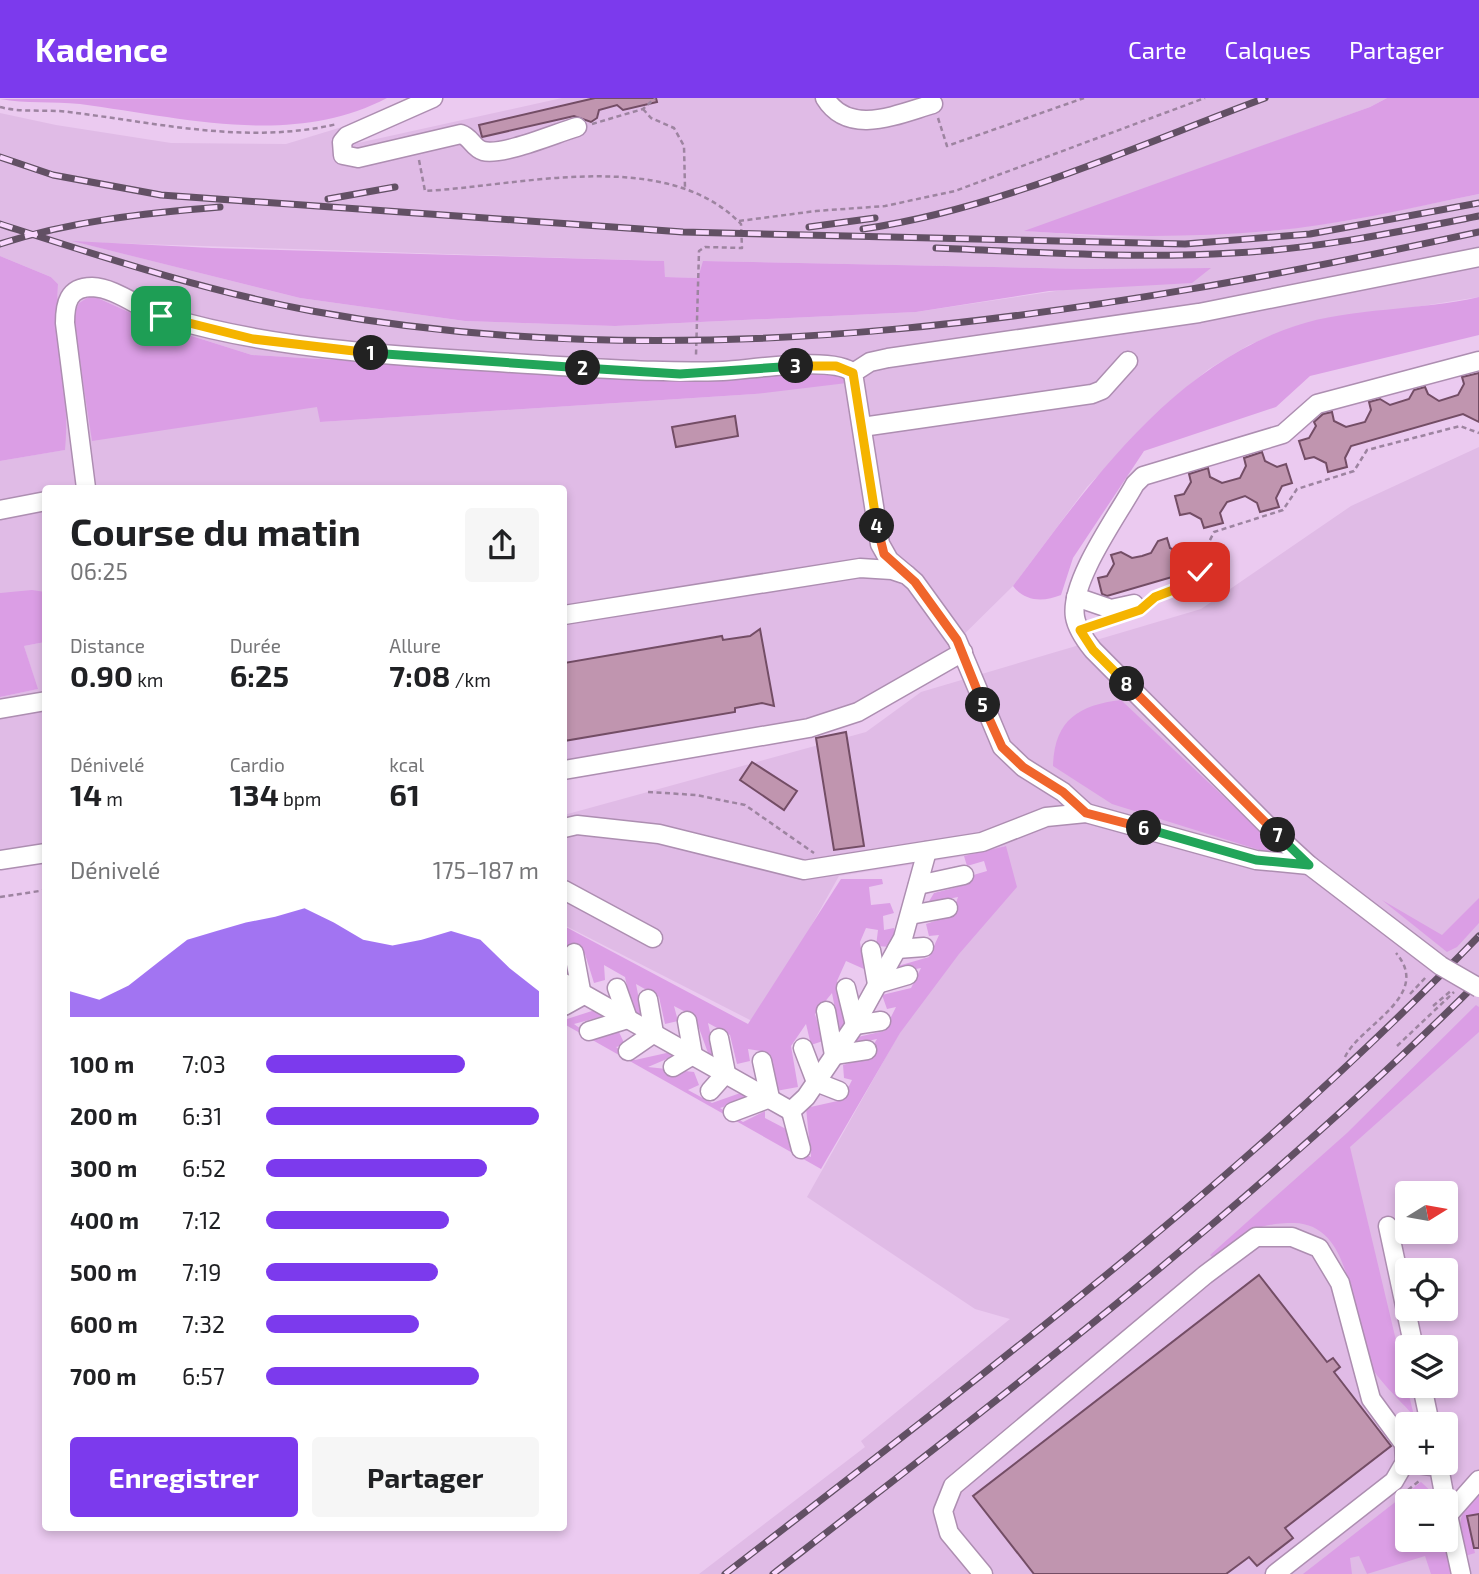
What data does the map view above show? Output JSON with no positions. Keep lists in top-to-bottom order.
{
  "north": "right",
  "page": {
    "header": "Kadence",
    "nav": ["Carte", "Calques", "Partager"],
    "pins": [
      "1",
      "3",
      "2",
      "4",
      "8",
      "5",
      "6",
      "7"
    ],
    "heading": ["Course du matin", "06:25"],
    "stats": [
      ["Distance", "0.90 km"],
      ["Durée", "6:25"],
      ["Allure", "7:08 /km"],
      ["Dénivelé", "14 m"],
      ["Cardio", "134 bpm"],
      ["kcal", "61"]
    ],
    "chart": ["Dénivelé", "175–187 m"],
    "list": [
      {
        "name": "100 m",
        "note": "7:03"
      },
      {
        "name": "200 m",
        "note": "6:31"
      },
      {
        "name": "300 m",
        "note": "6:52"
      },
      {
        "name": "400 m",
        "note": "7:12"
      },
      {
        "name": "500 m",
        "note": "7:19"
      },
      {
        "name": "600 m",
        "note": "7:32"
      },
      {
        "name": "700 m",
        "note": "6:57"
      }
    ],
    "map_buttons": ["+", "−"],
    "buttons": ["Enregistrer", "Partager"]
  }
}
